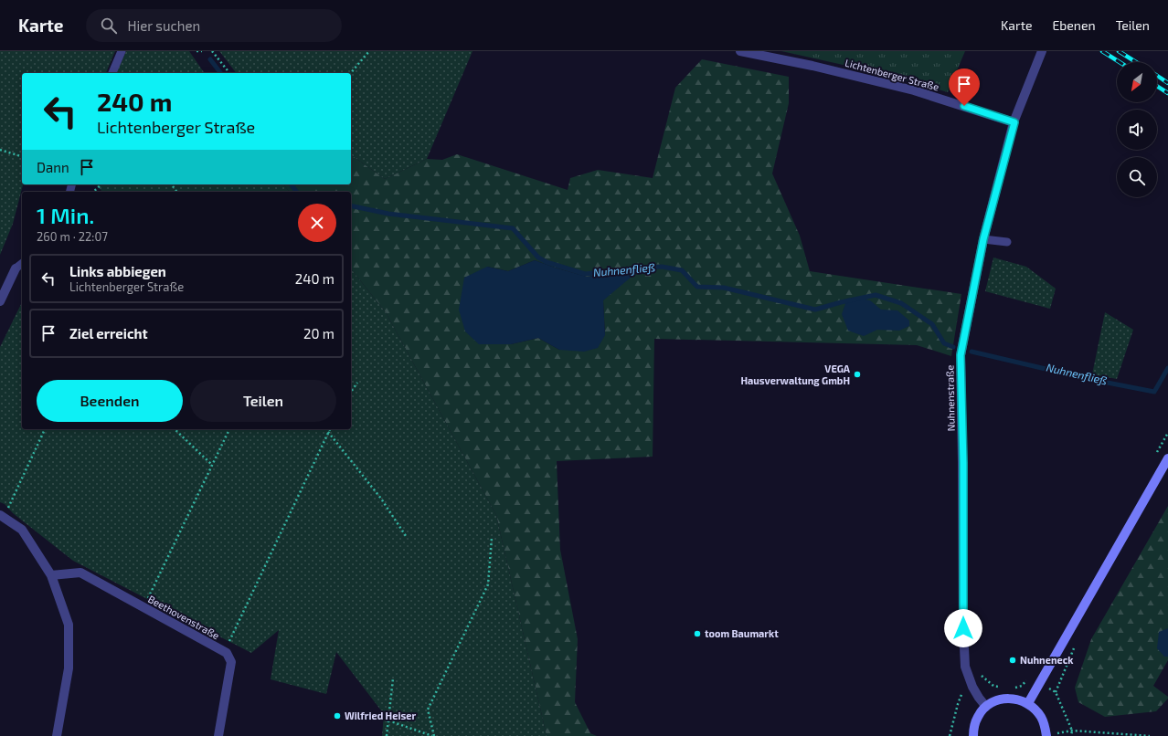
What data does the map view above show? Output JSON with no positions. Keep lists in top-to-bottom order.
{
  "streets": {
    "street": ["Lichtenberger Straße", "Nuhnenstraße", "Beethovenstraße"]
  },
  "crossings": [
    ["Lichtenberger Straße", "Nuhnenstraße"]
  ],
  "water": ["Nuhnenfließ"],
  "places": [
    "VEGA Hausverwaltung GmbH",
    "toom Baumarkt",
    "Nuhneneck",
    "Wilfried Heiser"
  ],
  "north": "bottom left",
  "page": {
    "header": "Karte",
    "search": "Hier suchen",
    "nav": ["Karte", "Ebenen", "Teilen"],
    "turn": ["240 m", "Lichtenberger Straße"],
    "then": "Dann",
    "heading": ["1 Min.", "260 m · 22:07"],
    "list": [
      {
        "name": "Links abbiegen",
        "note": "Lichtenberger Straße",
        "value": "240 m"
      },
      {
        "name": "Ziel erreicht",
        "value": "20 m"
      }
    ],
    "buttons": ["Beenden", "Teilen"]
  }
}
